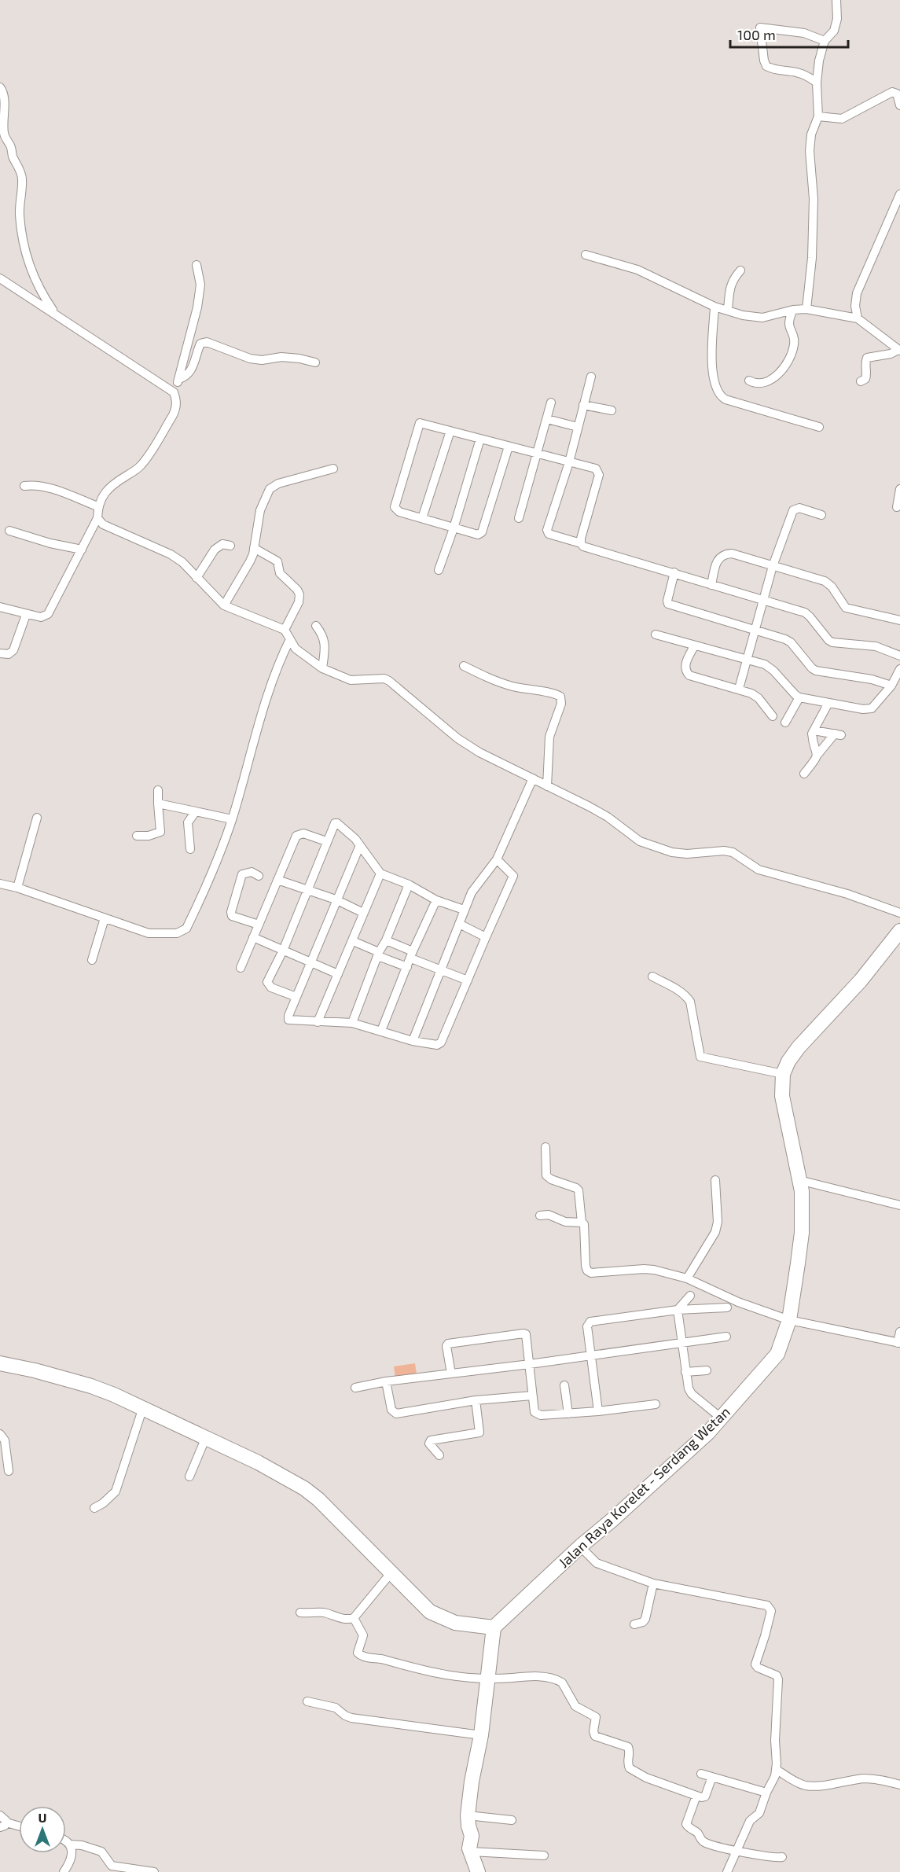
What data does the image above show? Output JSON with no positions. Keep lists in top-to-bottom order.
{
  "streets": {
    "main road": ["Jalan Raya Korelet - Serdang Wetan"]
  },
  "scale_bar": "100 m",
  "north": "top"
}
